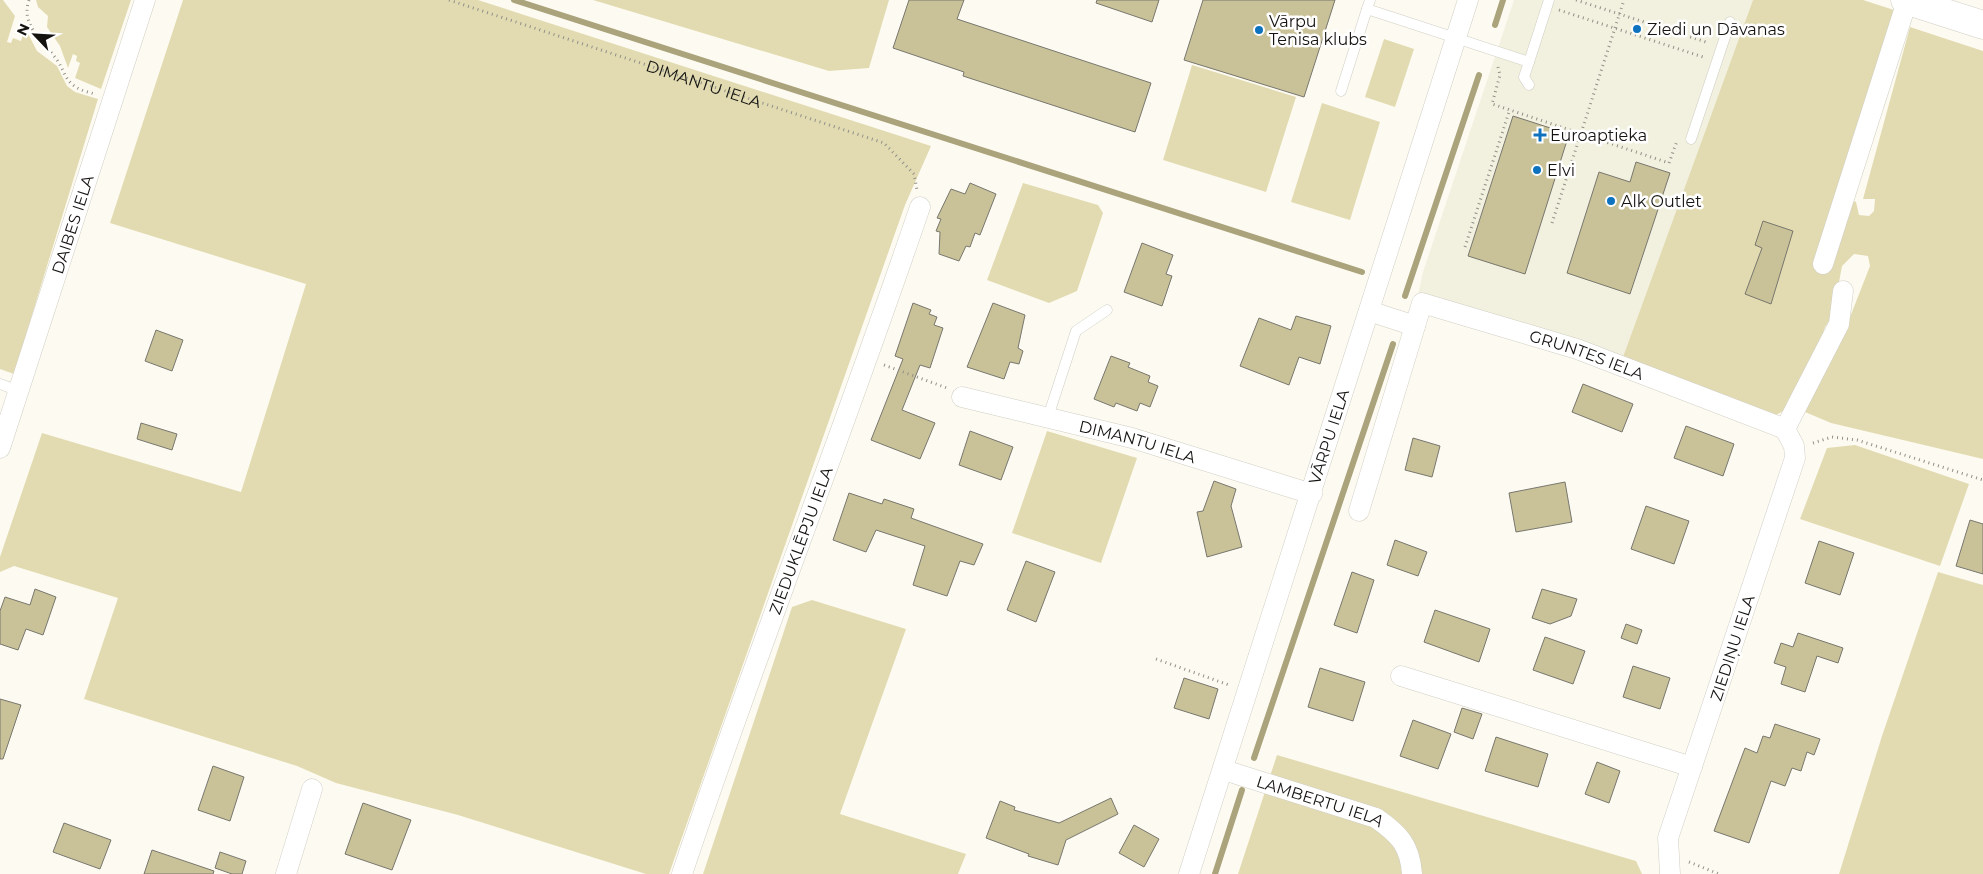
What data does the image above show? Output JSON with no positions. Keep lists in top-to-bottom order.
{
  "streets": {
    "street": [
      "DIMANTU IELA",
      "DAIBES IELA",
      "GRUNTES IELA",
      "VĀRPU IELA",
      "ZIEDUKLĒPJU IELA",
      "ZIEDIŅU IELA",
      "LAMBERTU IELA"
    ]
  },
  "crossings": [
    ["DIMANTU IELA", "VĀRPU IELA"],
    ["DIMANTU IELA", "ZIEDUKLĒPJU IELA"],
    ["GRUNTES IELA", "ZIEDIŅU IELA"],
    ["VĀRPU IELA", "LAMBERTU IELA"]
  ],
  "places": {
    "other": [
      "Ziedi un Dāvanas",
      "Vārpu Tenisa klubs",
      "Elvi",
      "Alk Outlet"
    ],
    "health": ["Euroaptieka"]
  },
  "north": "top left"
}
